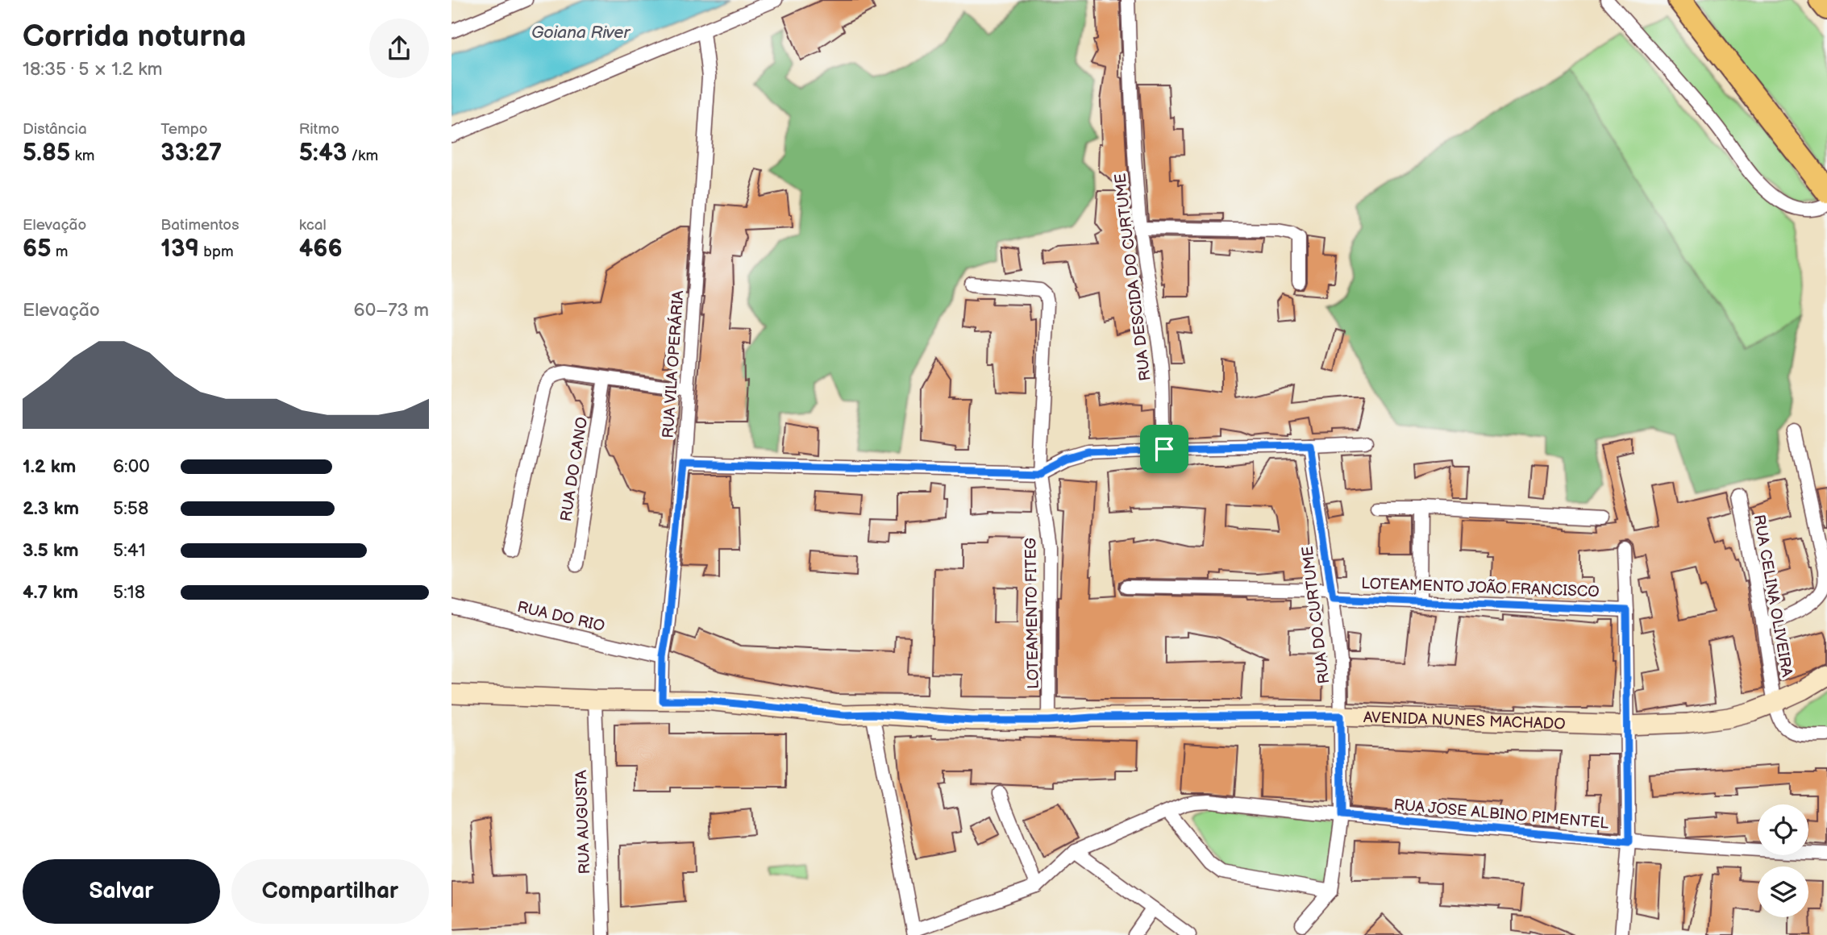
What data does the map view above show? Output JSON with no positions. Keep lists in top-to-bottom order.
{
  "streets": {
    "street": [
      "RUA DESCIDA DO CURTUME",
      "RUA VILA OPERÁRIA",
      "RUA DO CANO",
      "LOTEAMENTO JOÃO FRANCISCO",
      "RUA CELINA OLIVEIRA",
      "LOTEAMENTO FITEG",
      "RUA DO CURTUME",
      "RUA DO RIO",
      "AVENIDA NUNES MACHADO",
      "RUA JOSE ALBINO PIMENTEL",
      "RUA AUGUSTA"
    ]
  },
  "crossings": [
    ["RUA VILA OPERÁRIA", "RUA DO RIO"],
    ["RUA VILA OPERÁRIA", "AVENIDA NUNES MACHADO"],
    ["LOTEAMENTO JOÃO FRANCISCO", "RUA DO CURTUME"],
    ["RUA CELINA OLIVEIRA", "AVENIDA NUNES MACHADO"],
    ["LOTEAMENTO FITEG", "AVENIDA NUNES MACHADO"],
    ["RUA DO CURTUME", "AVENIDA NUNES MACHADO"],
    ["RUA DO CURTUME", "RUA JOSE ALBINO PIMENTEL"],
    ["AVENIDA NUNES MACHADO", "RUA AUGUSTA"]
  ],
  "water": ["Goiana River"],
  "page": {
    "heading": ["Corrida noturna", "18:35 · 5 × 1.2 km"],
    "stats": [
      ["Distância", "5.85 km"],
      ["Tempo", "33:27"],
      ["Ritmo", "5:43 /km"],
      ["Elevação", "65 m"],
      ["Batimentos", "139 bpm"],
      ["kcal", "466"]
    ],
    "chart": ["Elevação", "60–73 m"],
    "list": [
      {
        "name": "1.2 km",
        "note": "6:00"
      },
      {
        "name": "2.3 km",
        "note": "5:58"
      },
      {
        "name": "3.5 km",
        "note": "5:41"
      },
      {
        "name": "4.7 km",
        "note": "5:18"
      }
    ],
    "buttons": ["Salvar", "Compartilhar"]
  }
}
